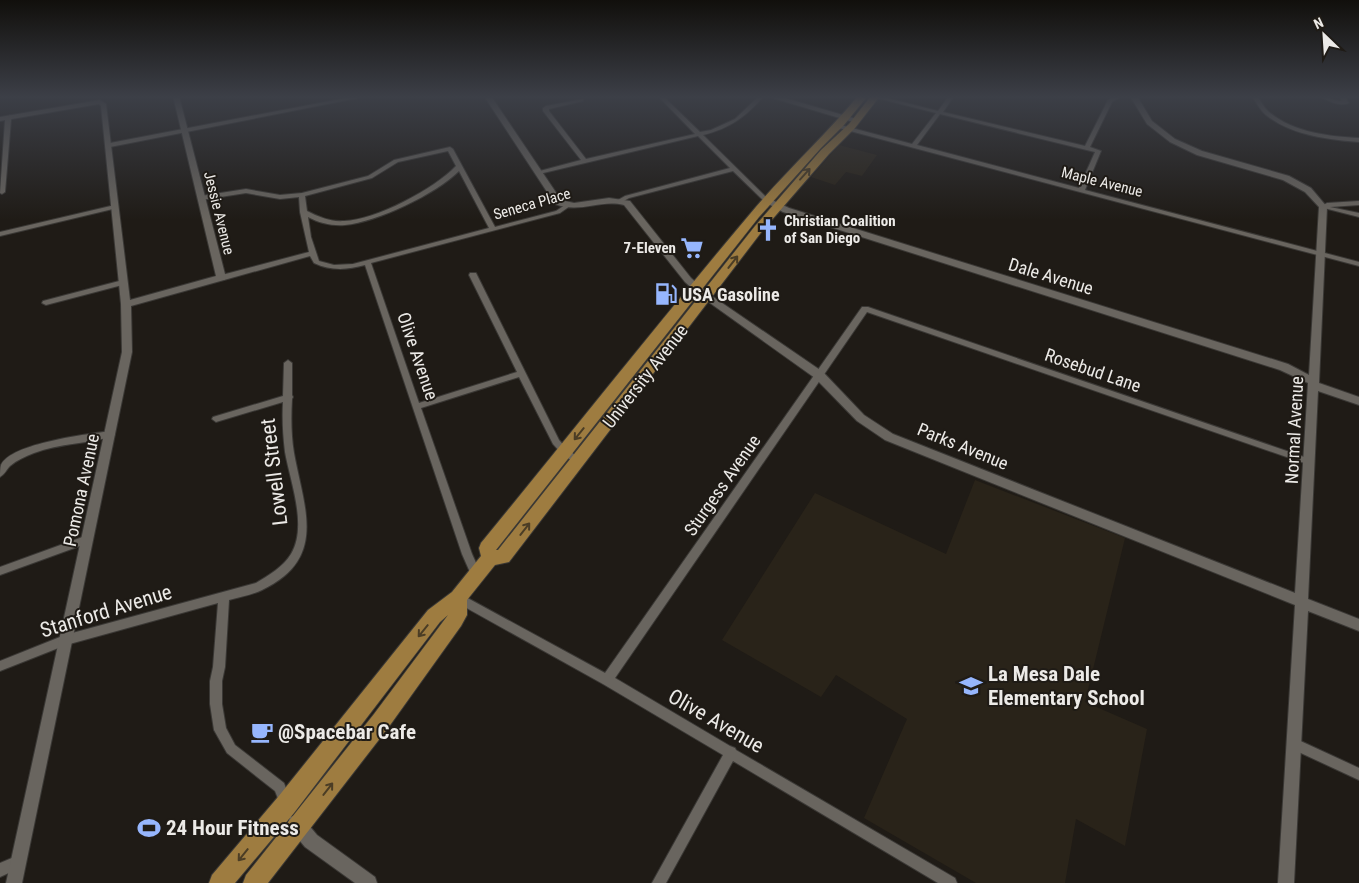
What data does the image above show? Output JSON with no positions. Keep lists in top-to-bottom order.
{
  "streets": {
    "main road": ["University Avenue"],
    "street": [
      "Maple Avenue",
      "Seneca Place",
      "Jessie Avenue",
      "Dale Avenue",
      "Olive Avenue",
      "Rosebud Lane",
      "Normal Avenue",
      "Parks Avenue",
      "Lowell Street",
      "Sturgess Avenue",
      "Pomona Avenue",
      "Stanford Avenue"
    ]
  },
  "crossings": [
    ["Maple Avenue", "Normal Avenue"],
    ["Seneca Place", "Olive Avenue"],
    ["Seneca Place", "Parks Avenue"],
    ["Dale Avenue", "University Avenue"],
    ["Dale Avenue", "Normal Avenue"],
    ["Olive Avenue", "University Avenue"],
    ["Olive Avenue", "Sturgess Avenue"],
    ["Rosebud Lane", "Normal Avenue"],
    ["Rosebud Lane", "Sturgess Avenue"],
    ["University Avenue", "Parks Avenue"],
    ["Normal Avenue", "Parks Avenue"],
    ["Parks Avenue", "Sturgess Avenue"],
    ["Lowell Street", "Stanford Avenue"],
    ["Pomona Avenue", "Stanford Avenue"]
  ],
  "places": {
    "church": ["Christian Coalition of San Diego"],
    "supermarket": ["7-Eleven"],
    "fuel station": ["USA Gasoline"],
    "school or university": ["La Mesa Dale Elementary School"],
    "cafe": ["@Spacebar Cafe"],
    "sports": ["24 Hour Fitness"]
  },
  "north": "top left"
}
